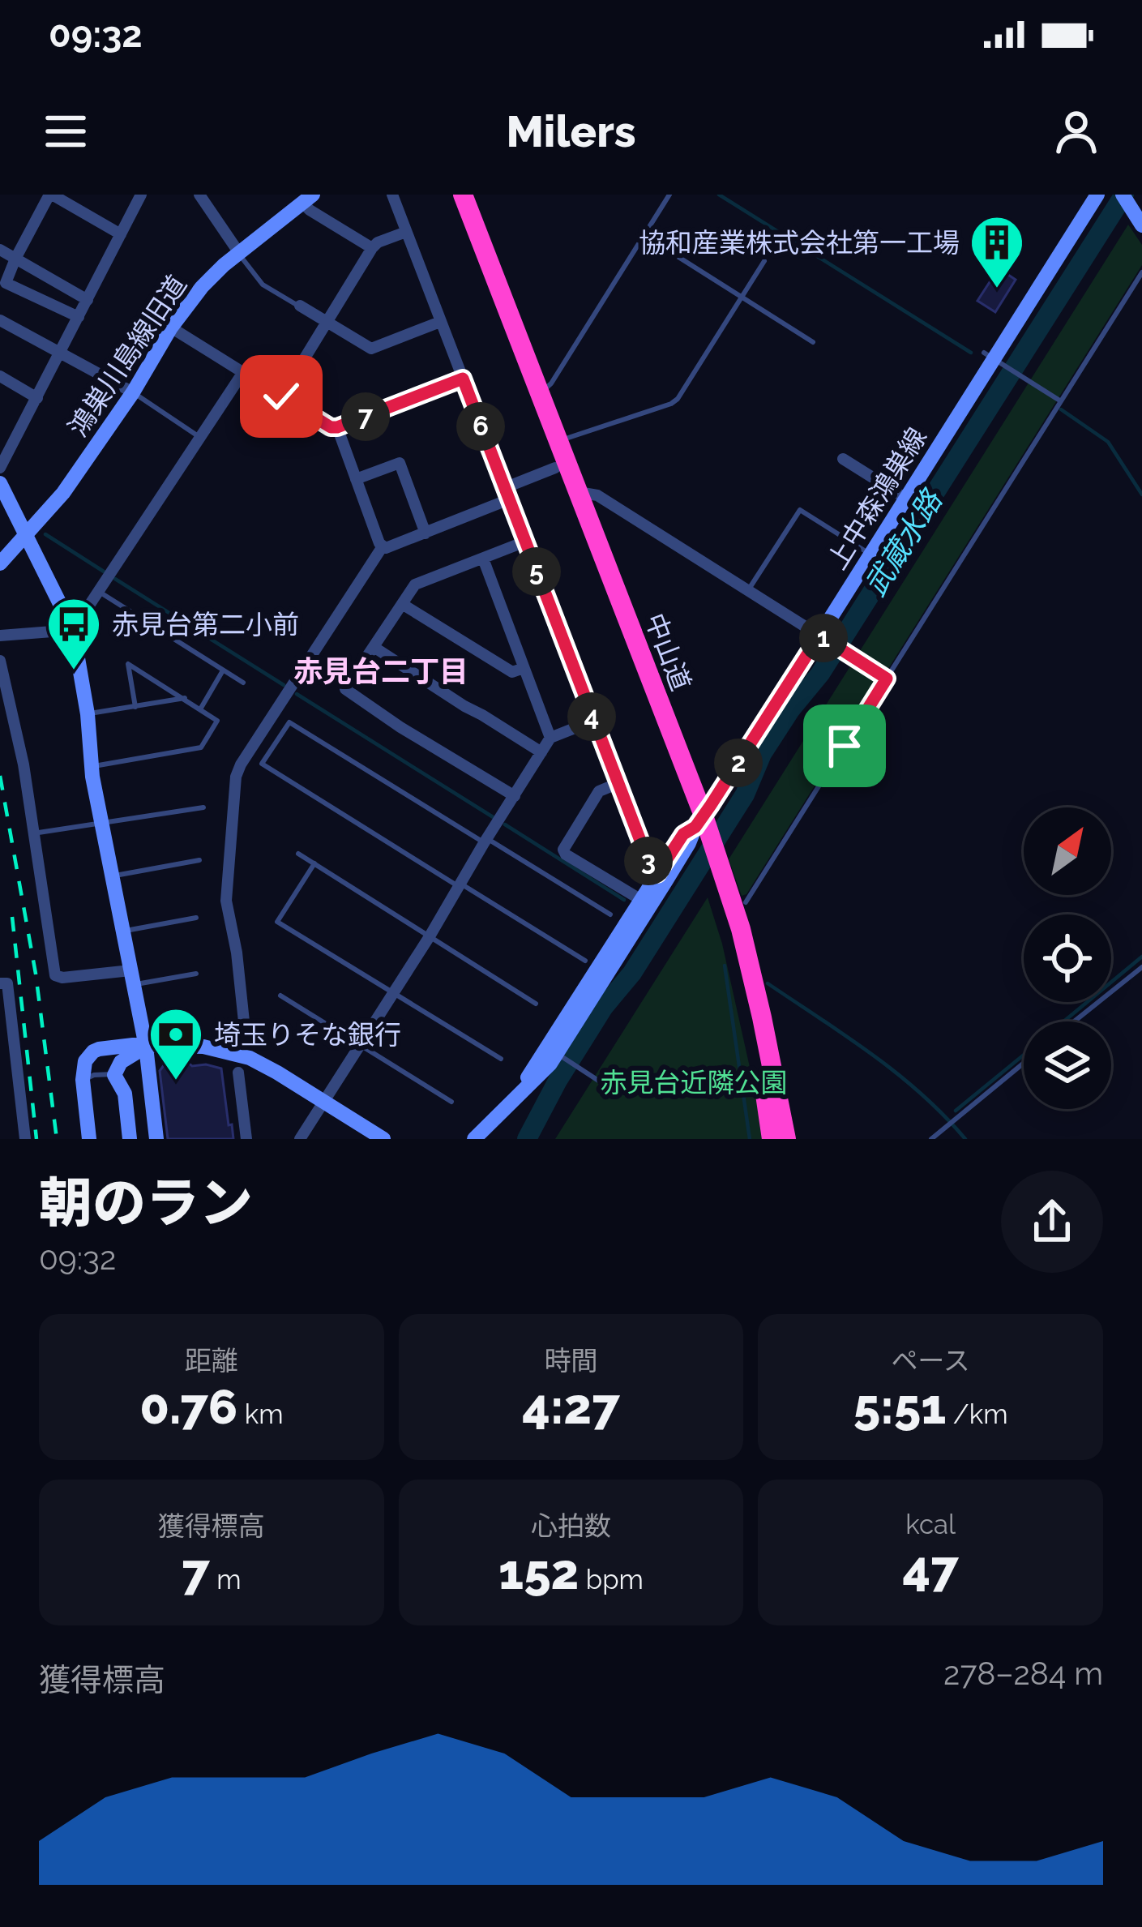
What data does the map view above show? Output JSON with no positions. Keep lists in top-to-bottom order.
{
  "streets": {
    "highway": ["中山道"],
    "street": ["鴻巣川島線旧道", "上中森鴻巣線"]
  },
  "crossings": [
    ["上中森鴻巣線", "中山道"]
  ],
  "districts": ["赤見台二丁目"],
  "water": ["武蔵水路"],
  "parks": ["赤見台近隣公園"],
  "places": {
    "building": ["協和産業株式会社第一工場"],
    "bus stop": ["赤見台第二小前"],
    "bank": ["埼玉りそな銀行"]
  },
  "north": "top right",
  "page": {
    "status": "09:32",
    "header": "Milers",
    "pins": [
      "7",
      "6",
      "5",
      "1",
      "4",
      "2",
      "3"
    ],
    "heading": ["朝のラン", "09:32"],
    "stats": [
      ["距離", "0.76 km"],
      ["時間", "4:27"],
      ["ペース", "5:51 /km"],
      ["獲得標高", "7 m"],
      ["心拍数", "152 bpm"],
      ["kcal", "47"]
    ],
    "chart": ["獲得標高", "278–284 m"]
  }
}
